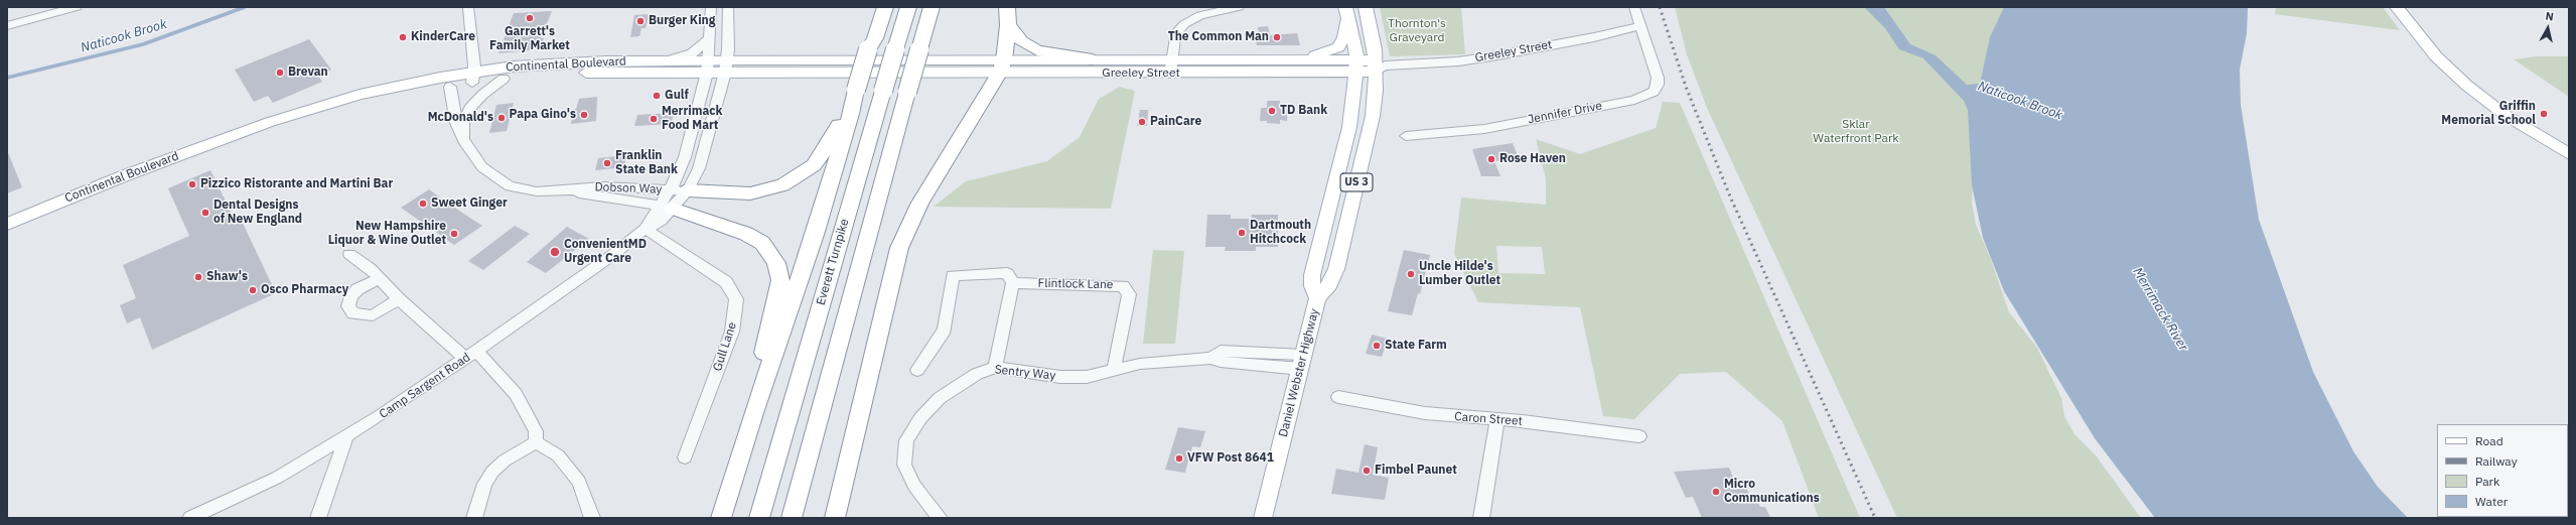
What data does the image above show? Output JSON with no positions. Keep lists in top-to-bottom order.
{
  "streets": {
    "highway": ["Everett Turnpike"],
    "main road": [
      "Greeley Street",
      "Continental Boulevard",
      "US 3",
      "Daniel Webster Highway"
    ],
    "street": [
      "Jennifer Drive",
      "Dobson Way",
      "Flintlock Lane",
      "Gull Lane",
      "Sentry Way",
      "Camp Sargent Road",
      "Caron Street"
    ]
  },
  "crossings": [
    ["Greeley Street", "Continental Boulevard"],
    ["Greeley Street", "Jennifer Drive"],
    ["Greeley Street", "Everett Turnpike"],
    ["Greeley Street", "Daniel Webster Highway"],
    ["Continental Boulevard", "Dobson Way"],
    ["Continental Boulevard", "Everett Turnpike"],
    ["Continental Boulevard", "Camp Sargent Road"],
    ["Dobson Way", "Camp Sargent Road"],
    ["Flintlock Lane", "Sentry Way"],
    ["Gull Lane", "Camp Sargent Road"],
    ["Sentry Way", "Daniel Webster Highway"]
  ],
  "water": ["Naticook Brook", "Merrimack River"],
  "parks": ["Thornton's Graveyard", "Sklar Waterfront Park"],
  "places": [
    "Garrett's Family Market",
    "Burger King",
    "KinderCare",
    "The Common Man",
    "Brevan",
    "Gulf",
    "TD Bank",
    "Griffin Memorial School",
    "Papa Gino's",
    "McDonald's",
    "Merrimack Food Mart",
    "PainCare",
    "Rose Haven",
    "Franklin State Bank",
    "Pizzico Ristorante and Martini Bar",
    "Sweet Ginger",
    "Dental Designs of New England",
    "Dartmouth Hitchcock",
    "New Hampshire Liquor & Wine Outlet",
    "ConvenientMD Urgent Care",
    "Uncle Hilde's Lumber Outlet",
    "Shaw's",
    "Osco Pharmacy",
    "State Farm",
    "VFW Post 8641",
    "Fimbel Paunet",
    "Micro Communications"
  ],
  "legend": [
    "Road",
    "Railway",
    "Park",
    "Water"
  ],
  "north": "top"
}
